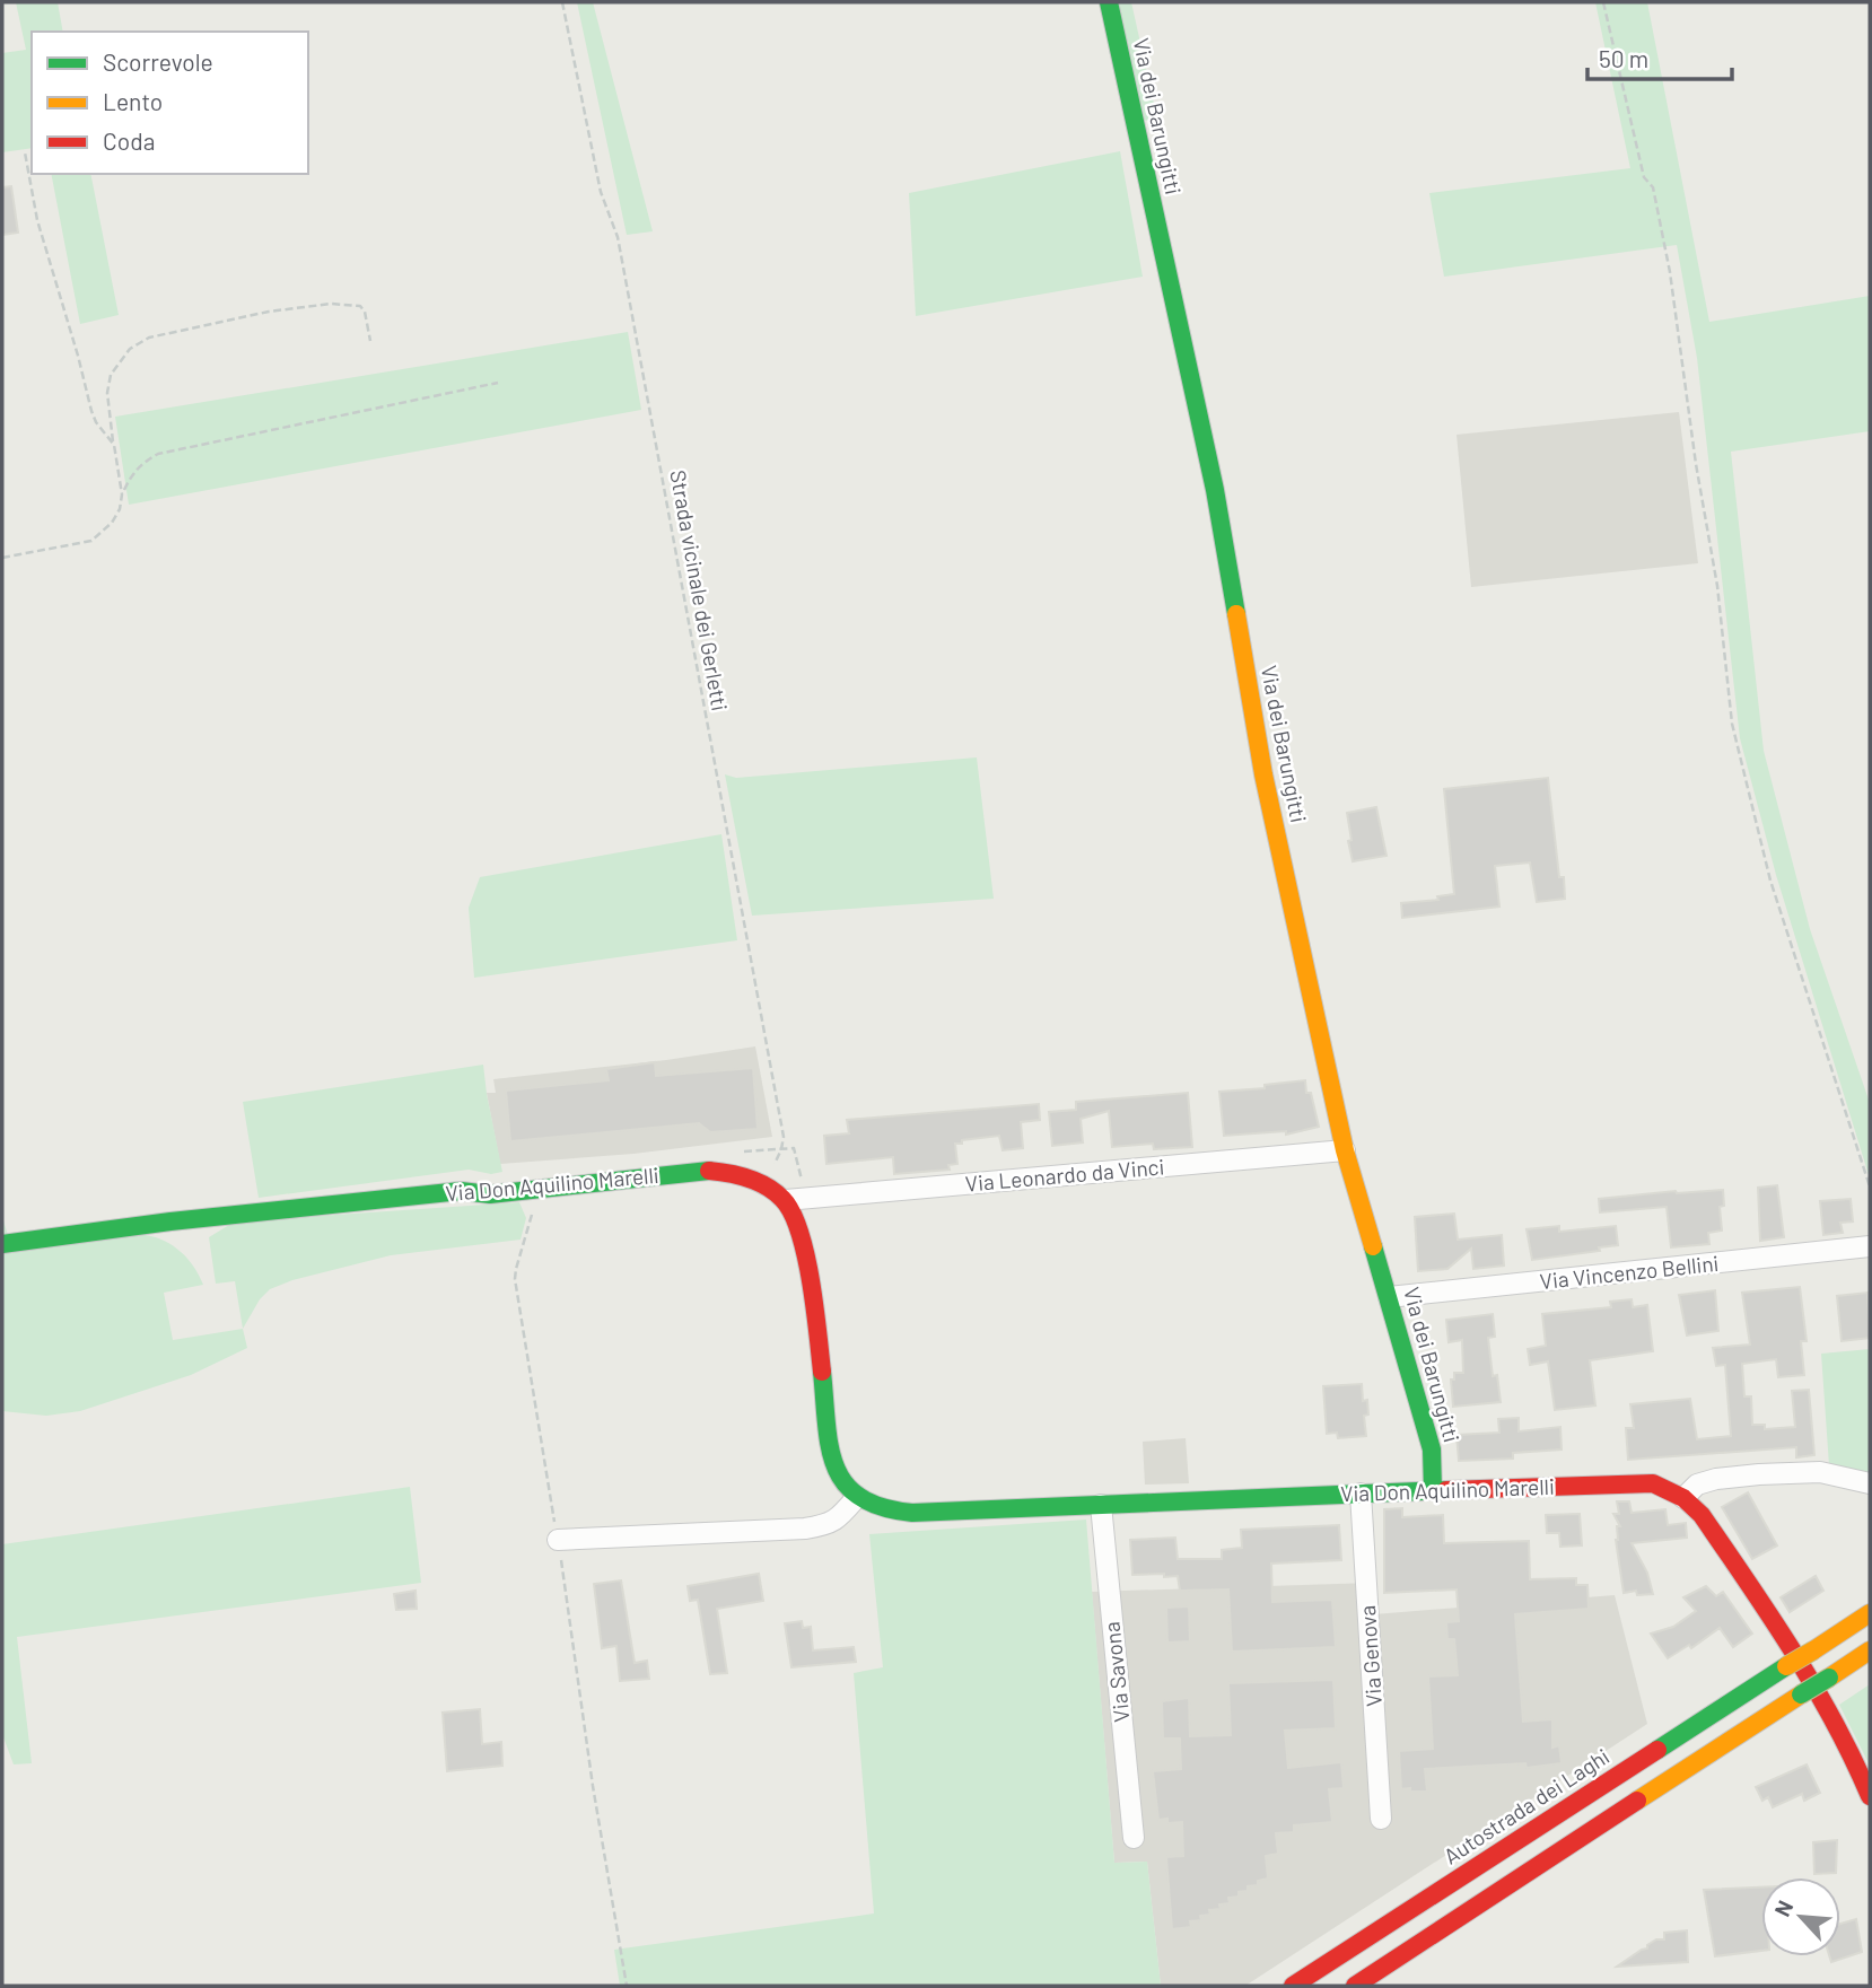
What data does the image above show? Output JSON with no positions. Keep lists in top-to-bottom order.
{
  "streets": {
    "main road": ["Via dei Barungitti", "Via Don Aquilino Marelli", "Autostrada dei Laghi"],
    "street": [
      "Via Leonardo da Vinci",
      "Via Vincenzo Bellini",
      "Via Genova",
      "Via Savona"
    ],
    "path": ["Strada vicinale dei Gerletti"]
  },
  "crossings": [
    ["Via dei Barungitti", "Via Leonardo da Vinci"],
    ["Via dei Barungitti", "Via Don Aquilino Marelli"],
    ["Via dei Barungitti", "Via Vincenzo Bellini"],
    ["Strada vicinale dei Gerletti", "Via Don Aquilino Marelli"],
    ["Via Leonardo da Vinci", "Via Don Aquilino Marelli"],
    ["Via Don Aquilino Marelli", "Via Genova"],
    ["Via Don Aquilino Marelli", "Via Savona"]
  ],
  "legend": ["Scorrevole", "Lento", "Coda"],
  "scale_bar": "50 m",
  "north": "top left"
}
